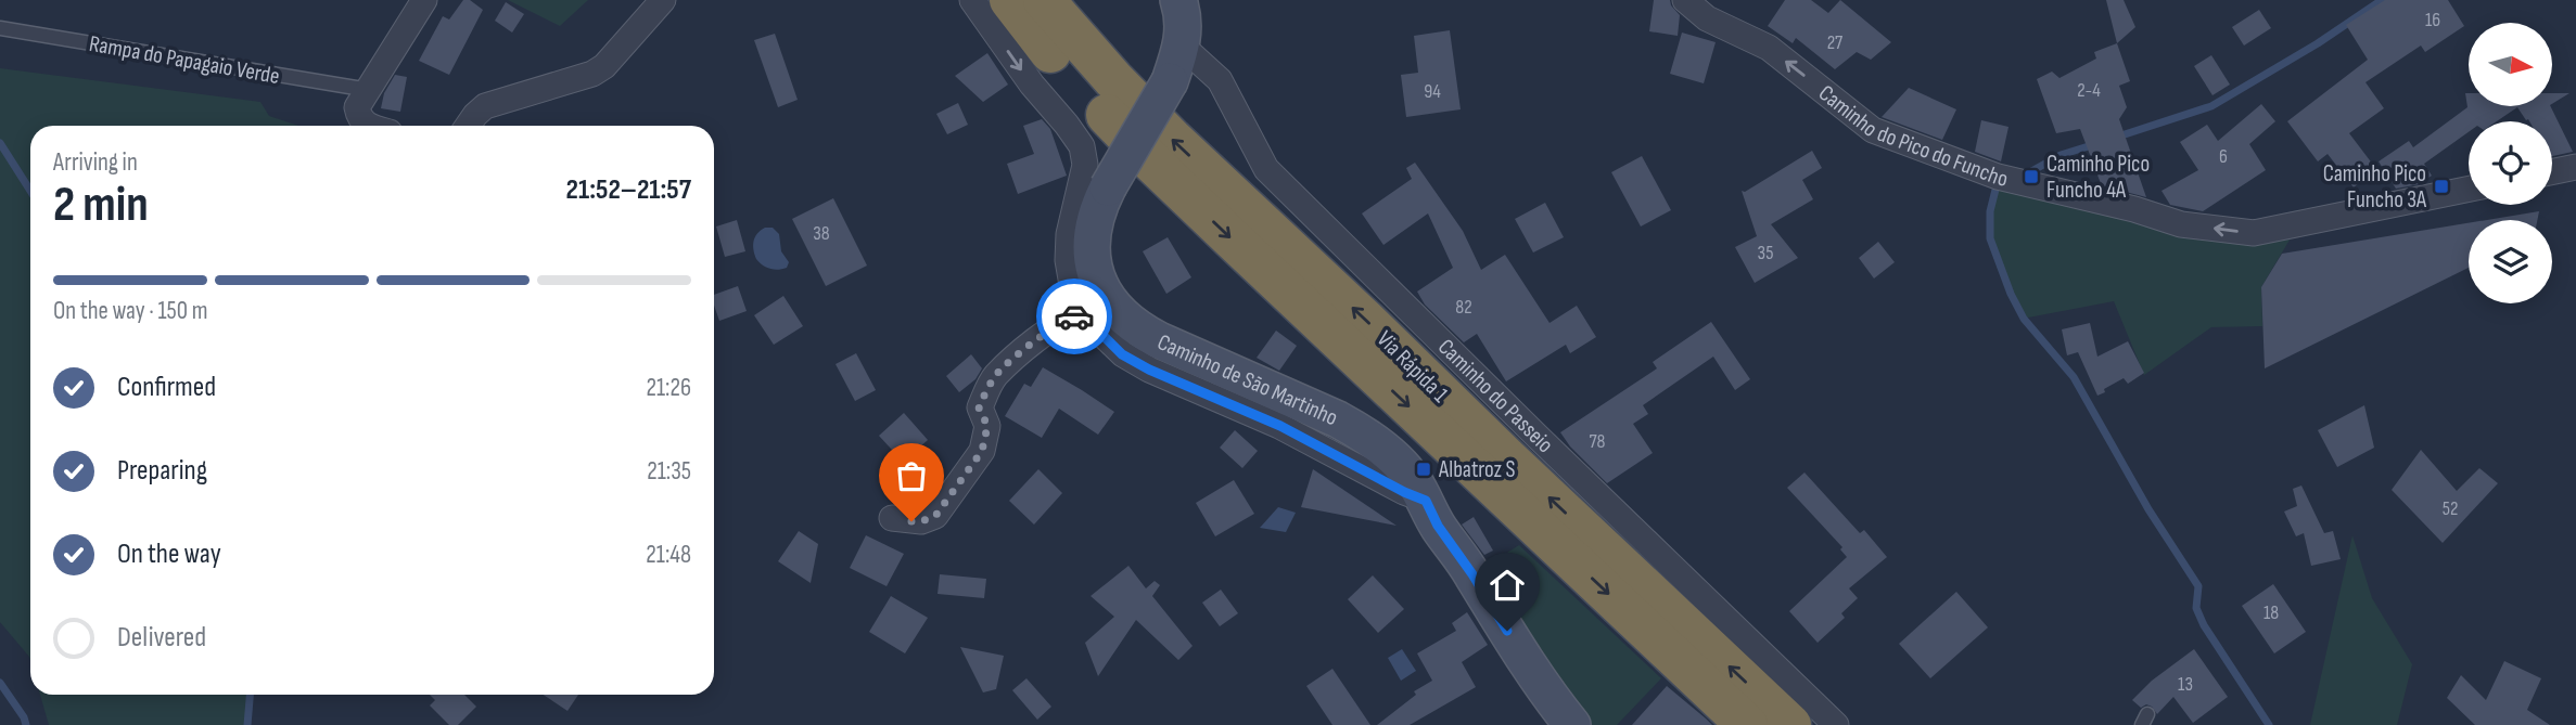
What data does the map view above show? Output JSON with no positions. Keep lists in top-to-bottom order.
{
  "streets": {
    "highway": ["Via Rápida 1"],
    "street": ["Caminho do Pico do Funcho", "Caminho de São Martinho", "Caminho do Passeio"],
    "lane": ["Rampa do Papagaio Verde"]
  },
  "crossings": [
    ["Caminho de São Martinho", "Caminho do Passeio"]
  ],
  "one_way": ["Caminho do Pico do Funcho"],
  "places": {
    "transit": ["Caminho Pico Funcho 4A", "Caminho Pico Funcho 3A", "Albatroz S"]
  },
  "house_numbers": [
    "16",
    "27",
    "2-4",
    "94",
    "6",
    "38",
    "35",
    "82",
    "78",
    "52",
    "18",
    "13"
  ],
  "north": "right",
  "page": {
    "heading": ["2 min", "Arriving in", "21:52–21:57"],
    "bar": "On the way · 150 m",
    "list": [
      ["Confirmed", "21:26"],
      ["Preparing", "21:35"],
      ["On the way", "21:48"],
      "Delivered"
    ]
  }
}
